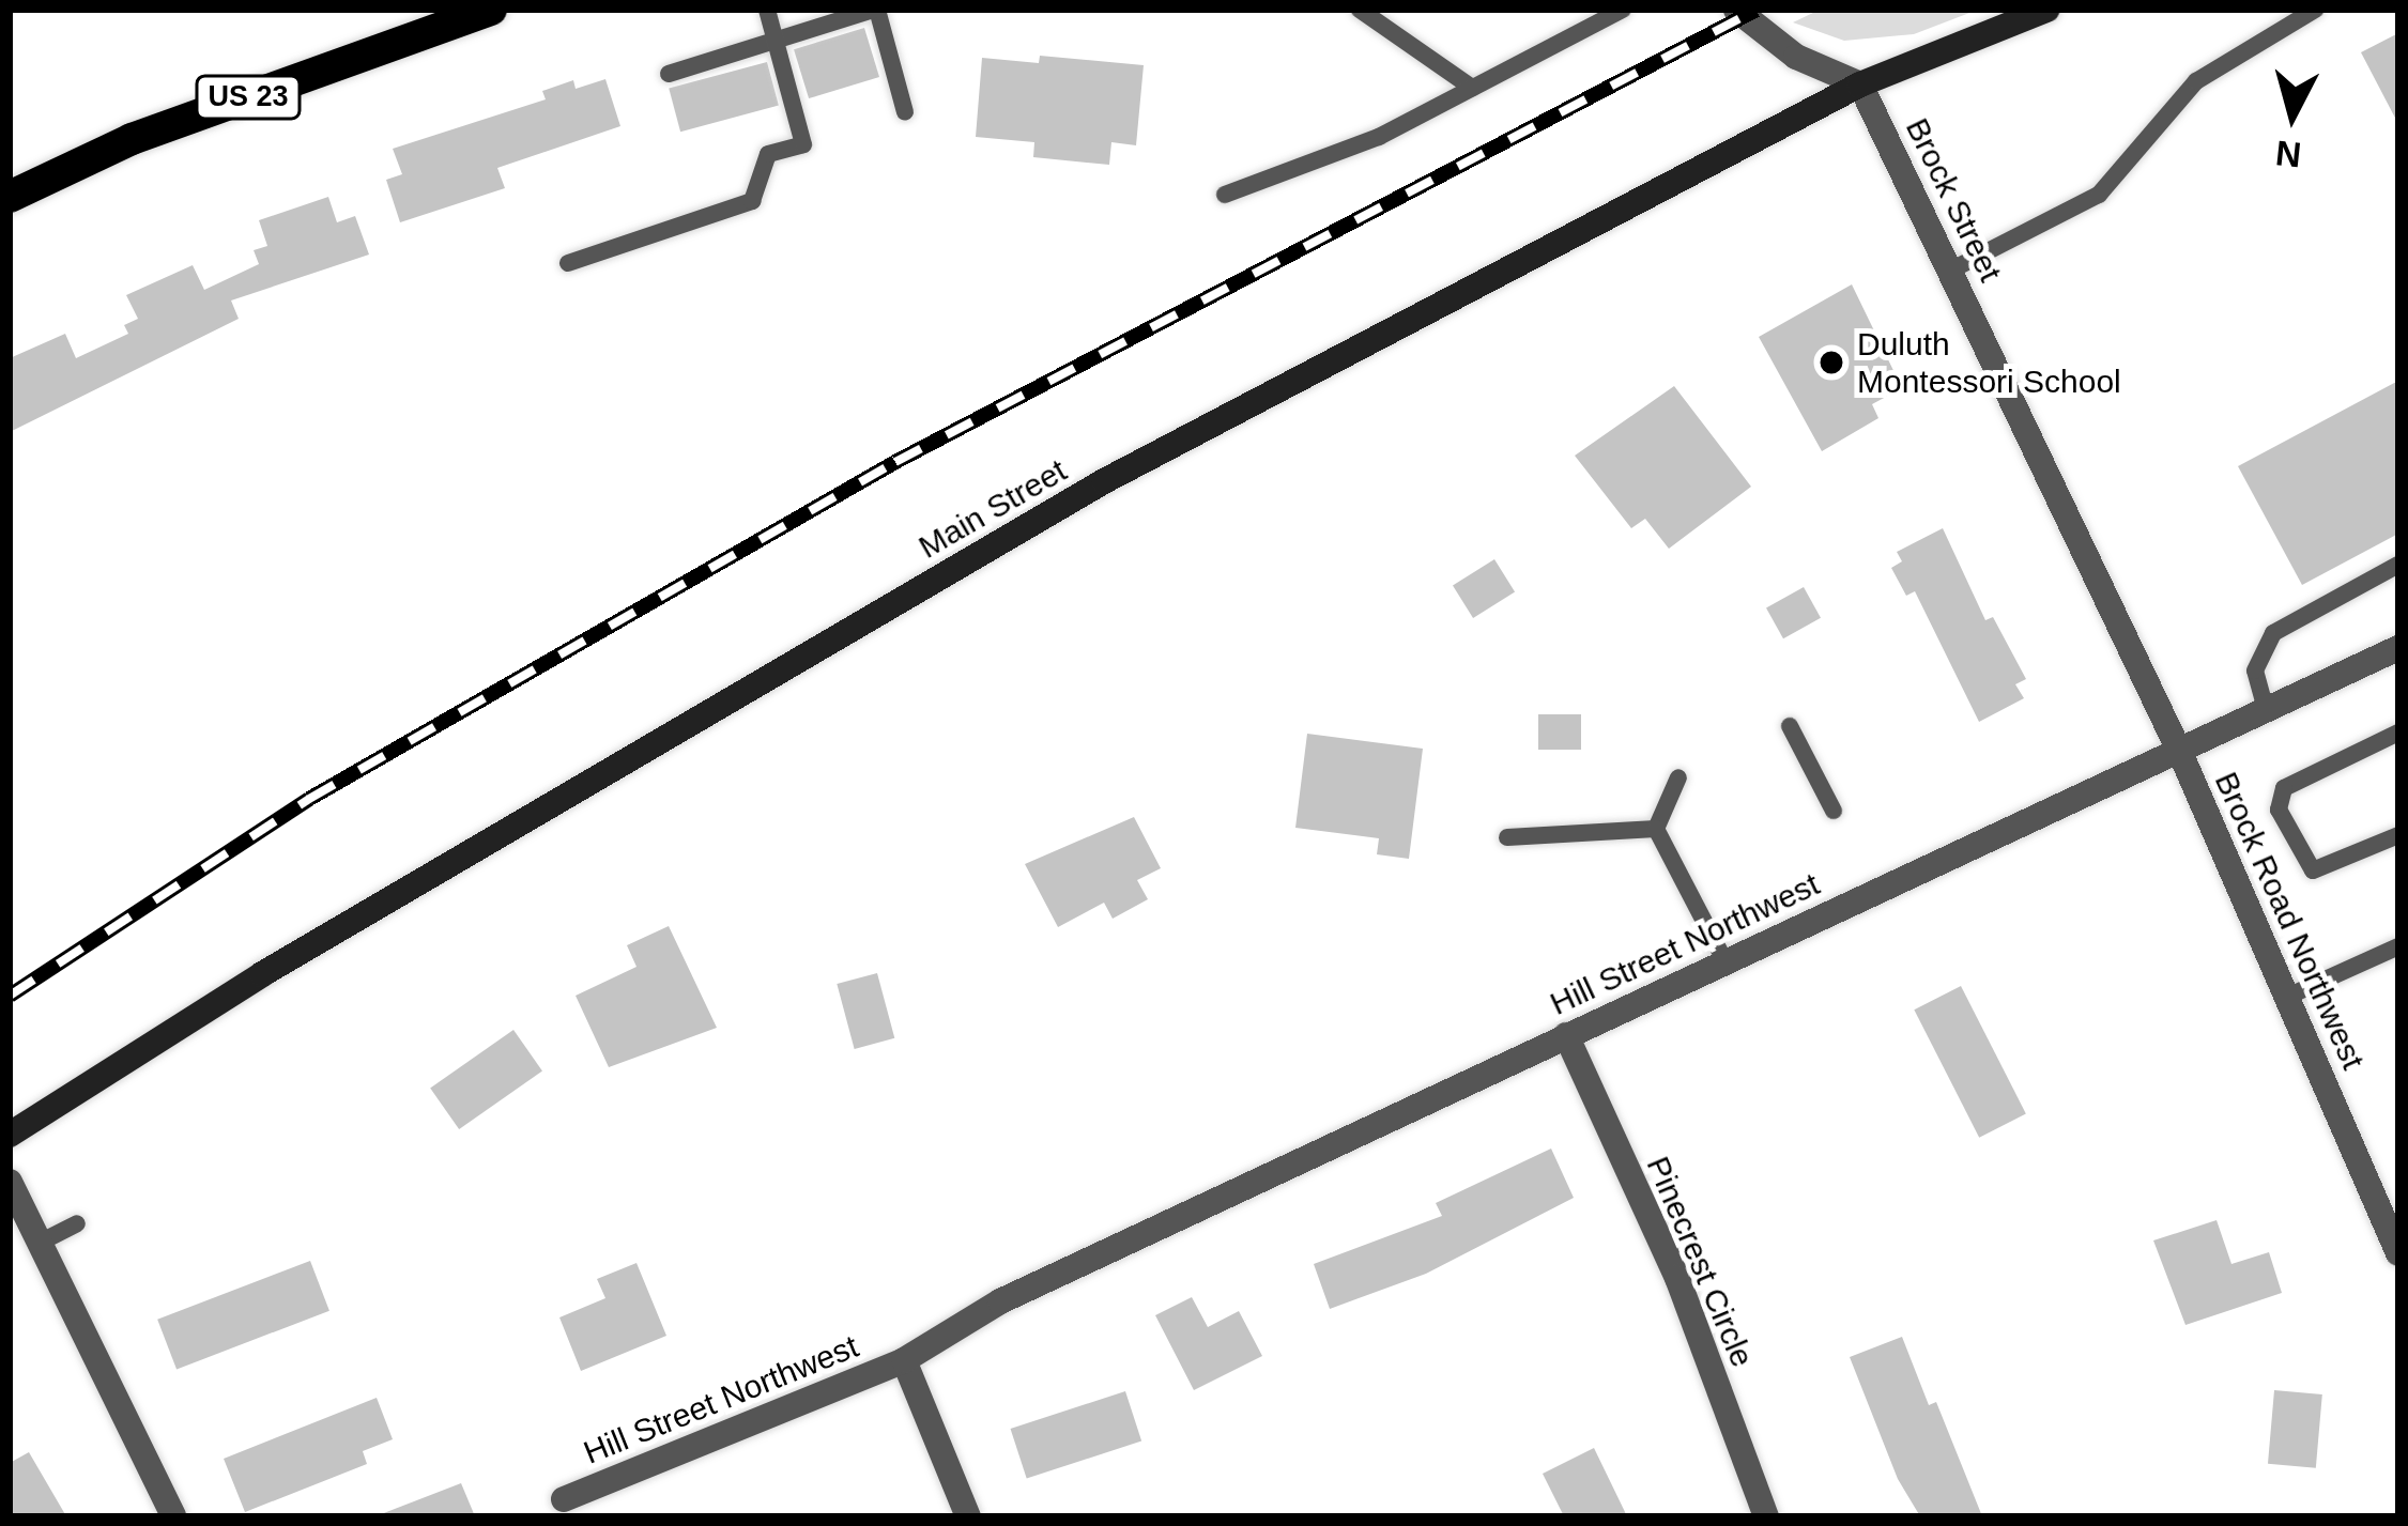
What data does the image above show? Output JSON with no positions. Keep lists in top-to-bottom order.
{
  "streets": {
    "main road": ["US 23"],
    "street": [
      "Brock Street",
      "Main Street",
      "Brock Road Northwest",
      "Hill Street Northwest",
      "Pinecrest Circle"
    ]
  },
  "crossings": [
    ["Brock Street", "Main Street"],
    ["Brock Street", "Brock Road Northwest"],
    ["Brock Street", "Hill Street Northwest"],
    ["Brock Road Northwest", "Hill Street Northwest"],
    ["Hill Street Northwest", "Pinecrest Circle"]
  ],
  "places": ["Duluth Montessori School"],
  "north": "bottom"
}
